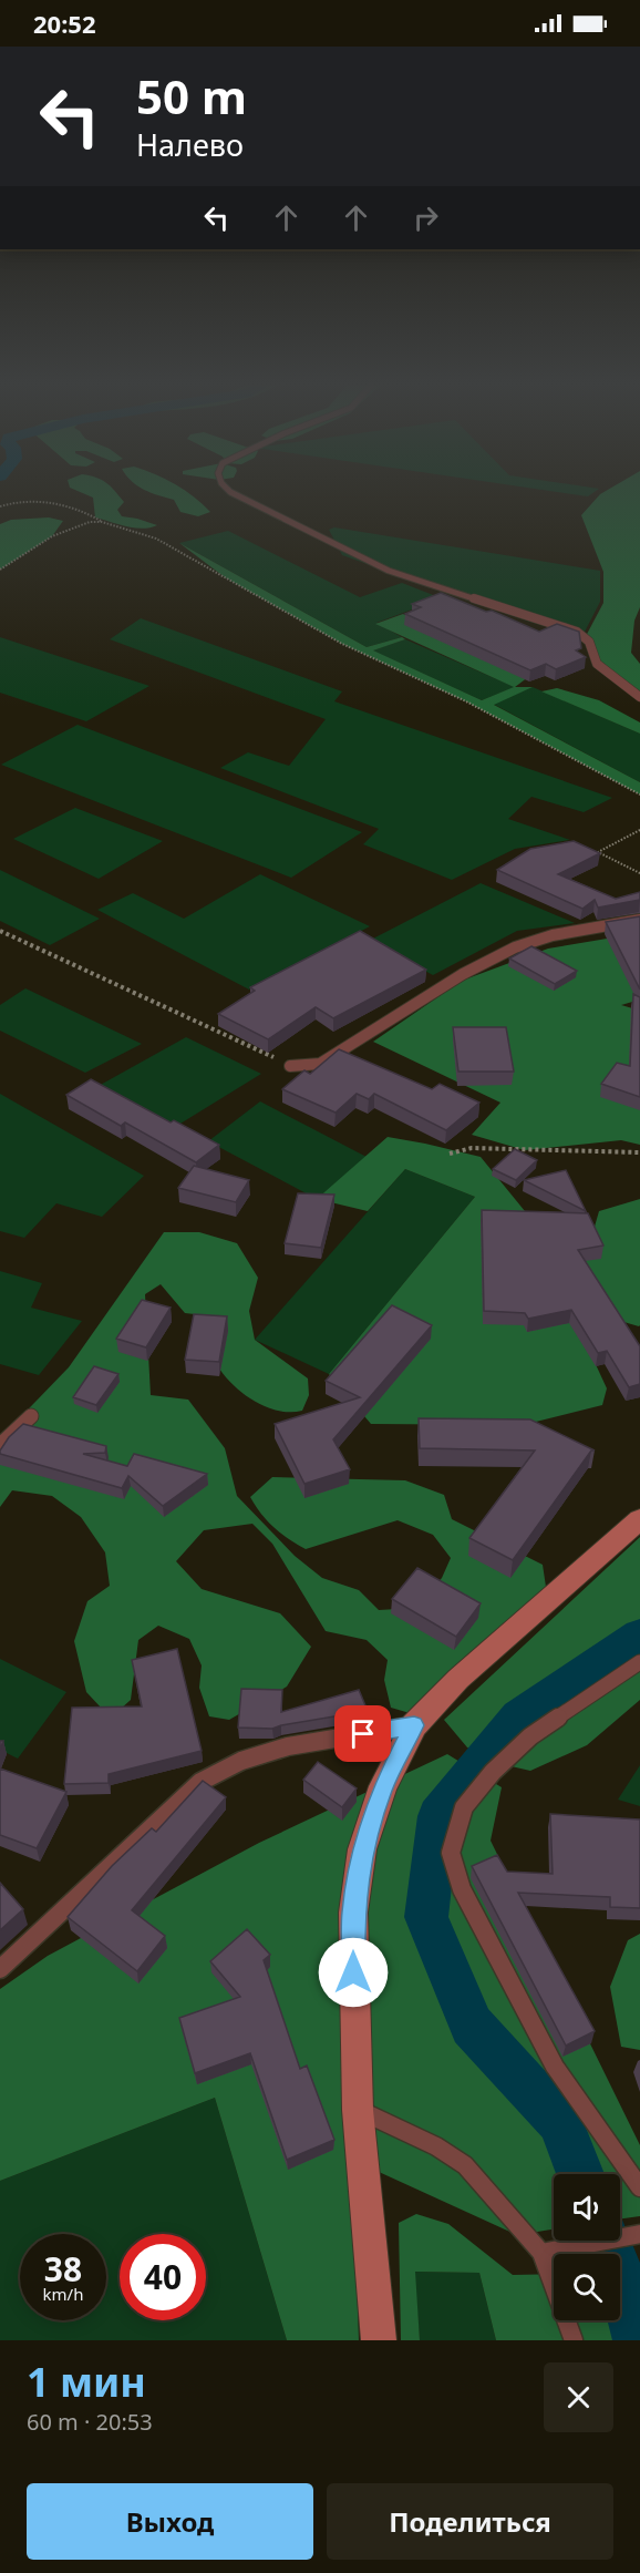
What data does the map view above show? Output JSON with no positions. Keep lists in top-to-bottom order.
{
  "page": {
    "status": "20:52",
    "turn": ["50 m", "Налево"],
    "speed": "38 km/h",
    "limit": "40",
    "heading": ["1 мин", "60 m · 20:53"],
    "buttons": ["Выход", "Поделиться"]
  }
}
